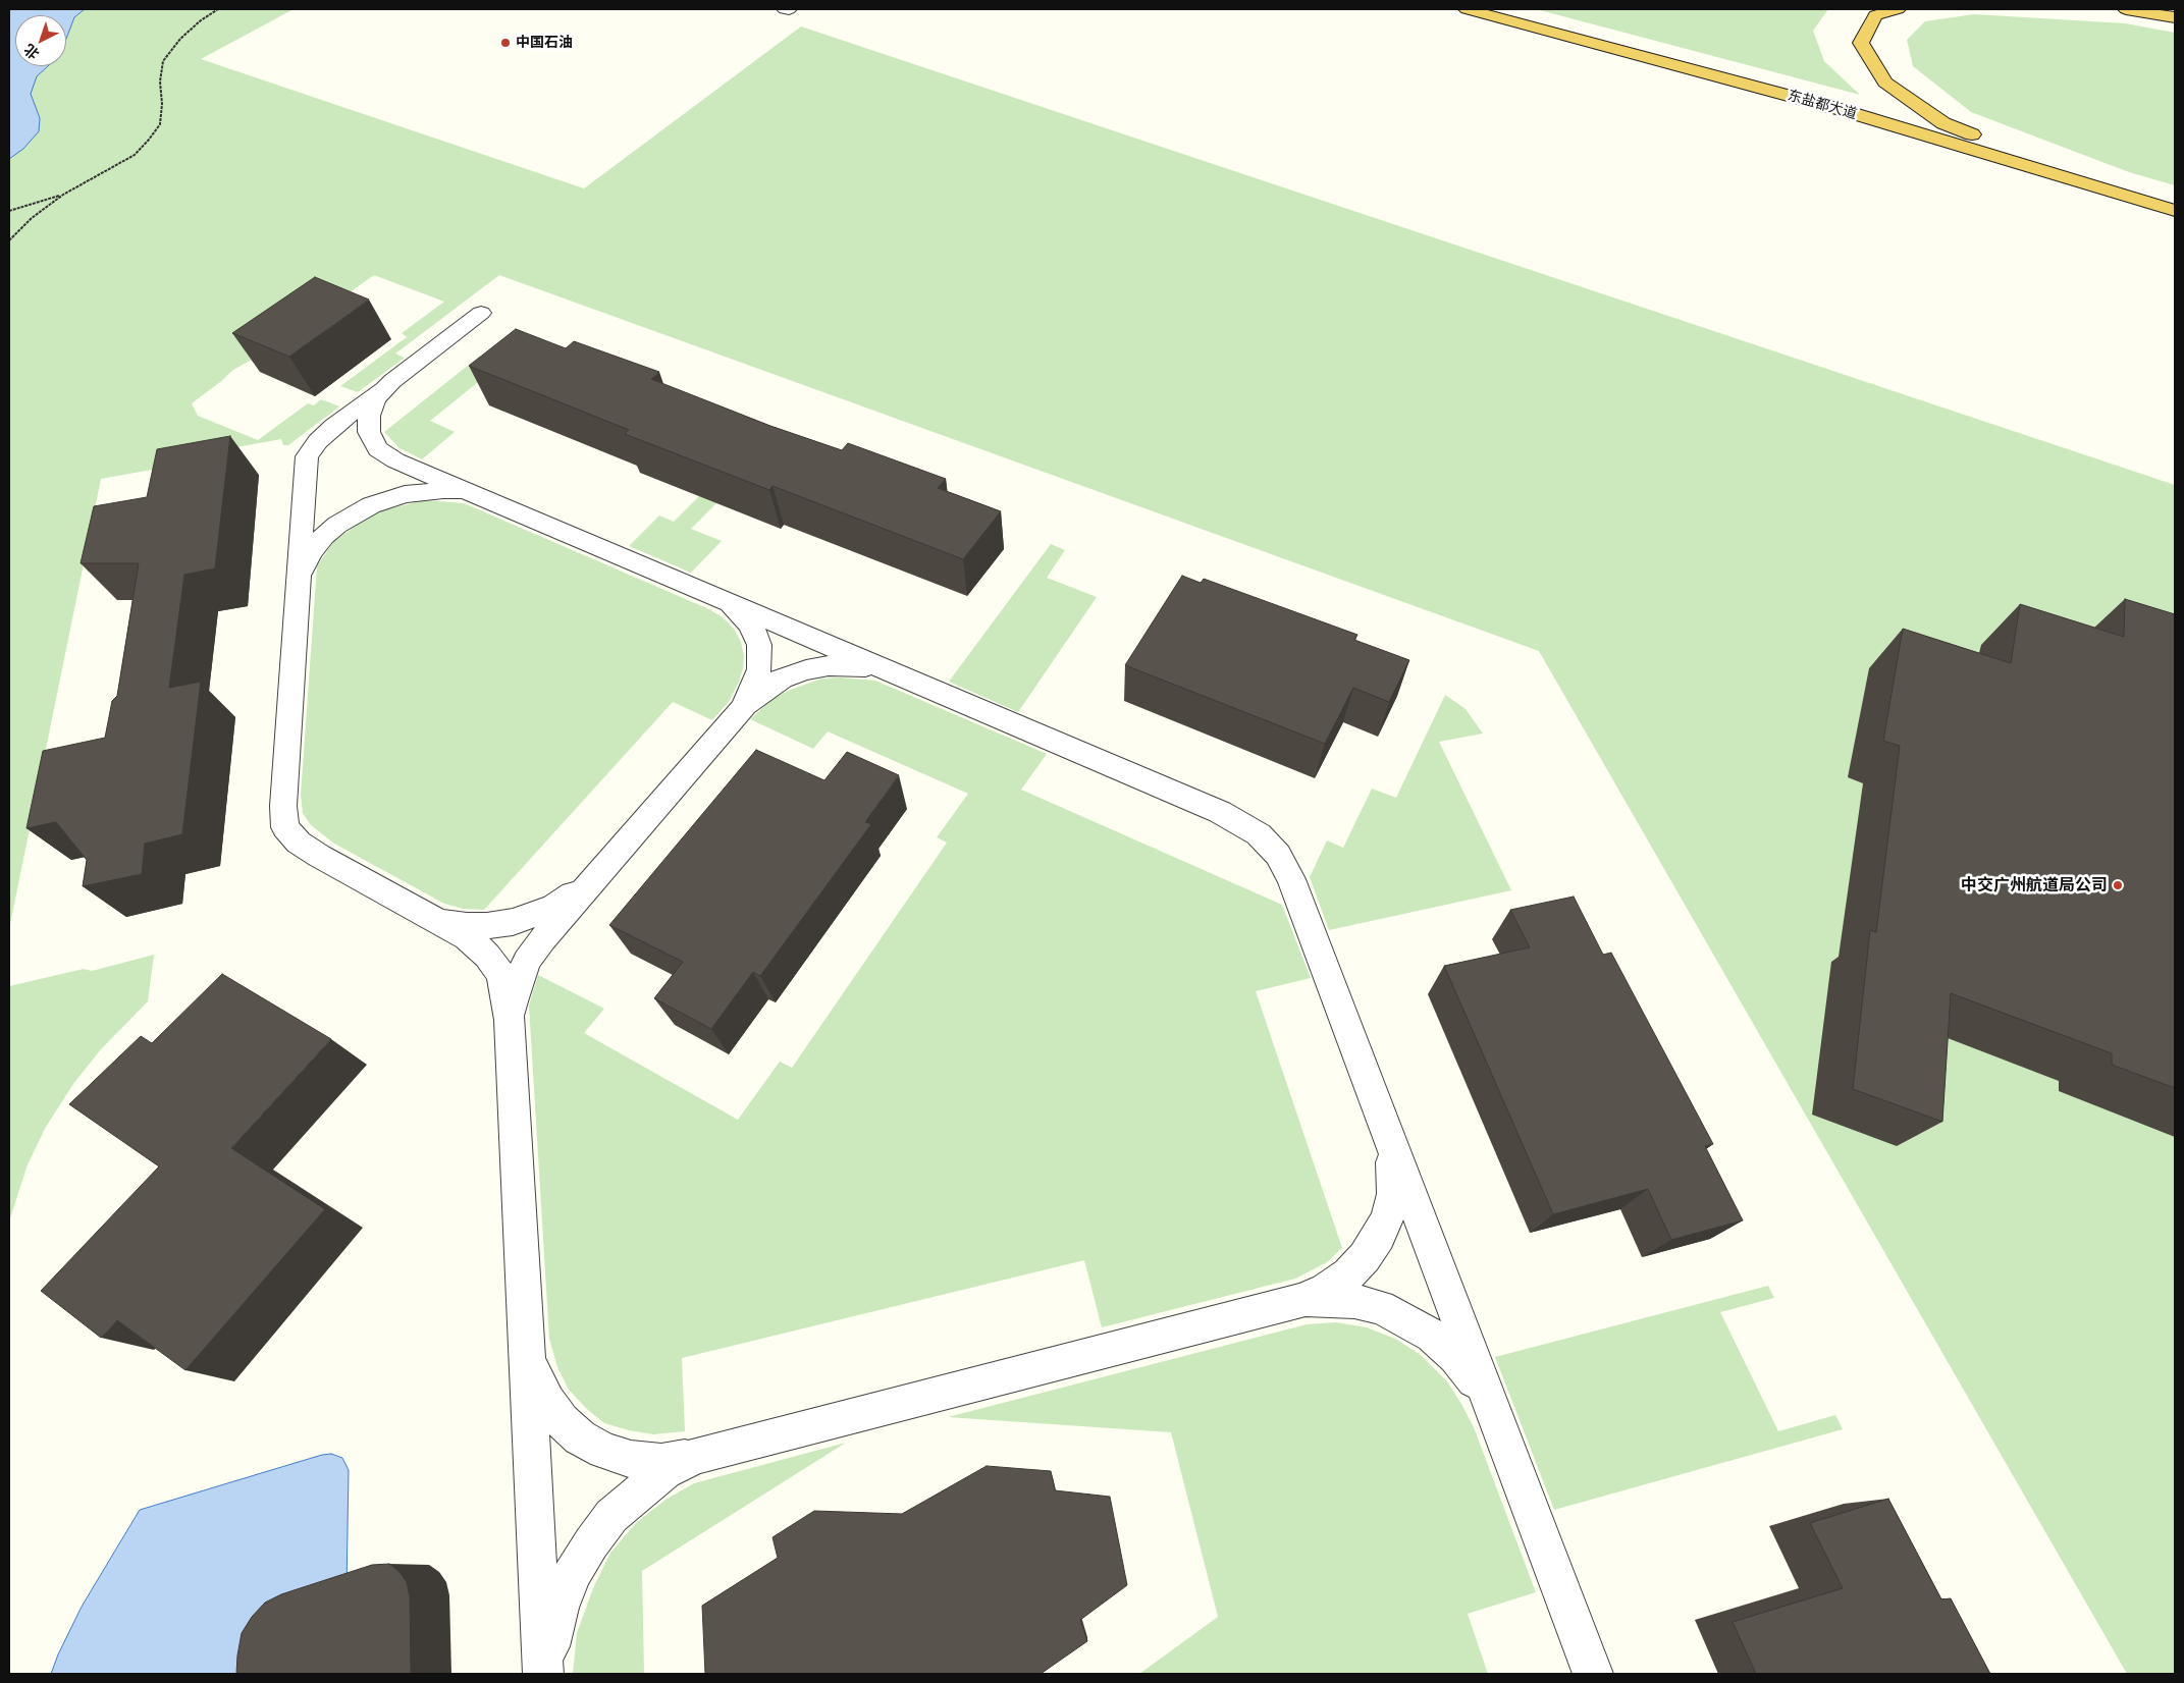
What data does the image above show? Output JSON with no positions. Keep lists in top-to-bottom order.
{
  "streets": {
    "highway": ["东盐都大道"]
  },
  "places": ["中国石油", "中交广州航道局公司"],
  "north": "bottom left"
}
